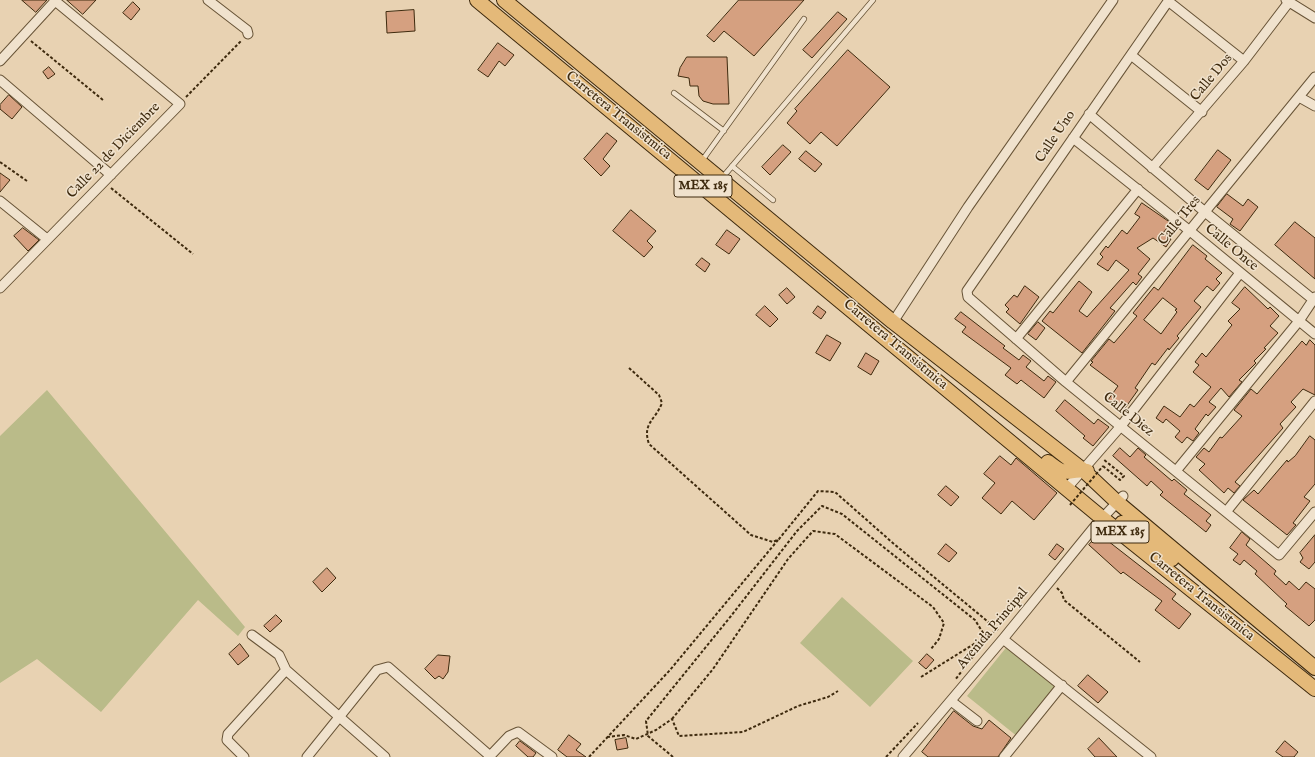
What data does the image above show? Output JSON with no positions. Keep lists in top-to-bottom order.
{
  "streets": {
    "main road": ["Carretera Transistmica", "MEX 185"],
    "street": [
      "Calle Dos",
      "Calle Uno",
      "Calle 22 de Diciembre",
      "Calle Tres",
      "Calle Once",
      "Calle Diez",
      "Avenida Principal"
    ]
  },
  "crossings": [
    ["Calle Dos", "Calle Once"],
    ["Carretera Transistmica", "Avenida Principal"],
    ["Calle Uno", "Calle Once"],
    ["Calle Uno", "Calle Diez"],
    ["Calle Tres", "Calle Once"],
    ["Calle Tres", "Calle Diez"]
  ]
}
